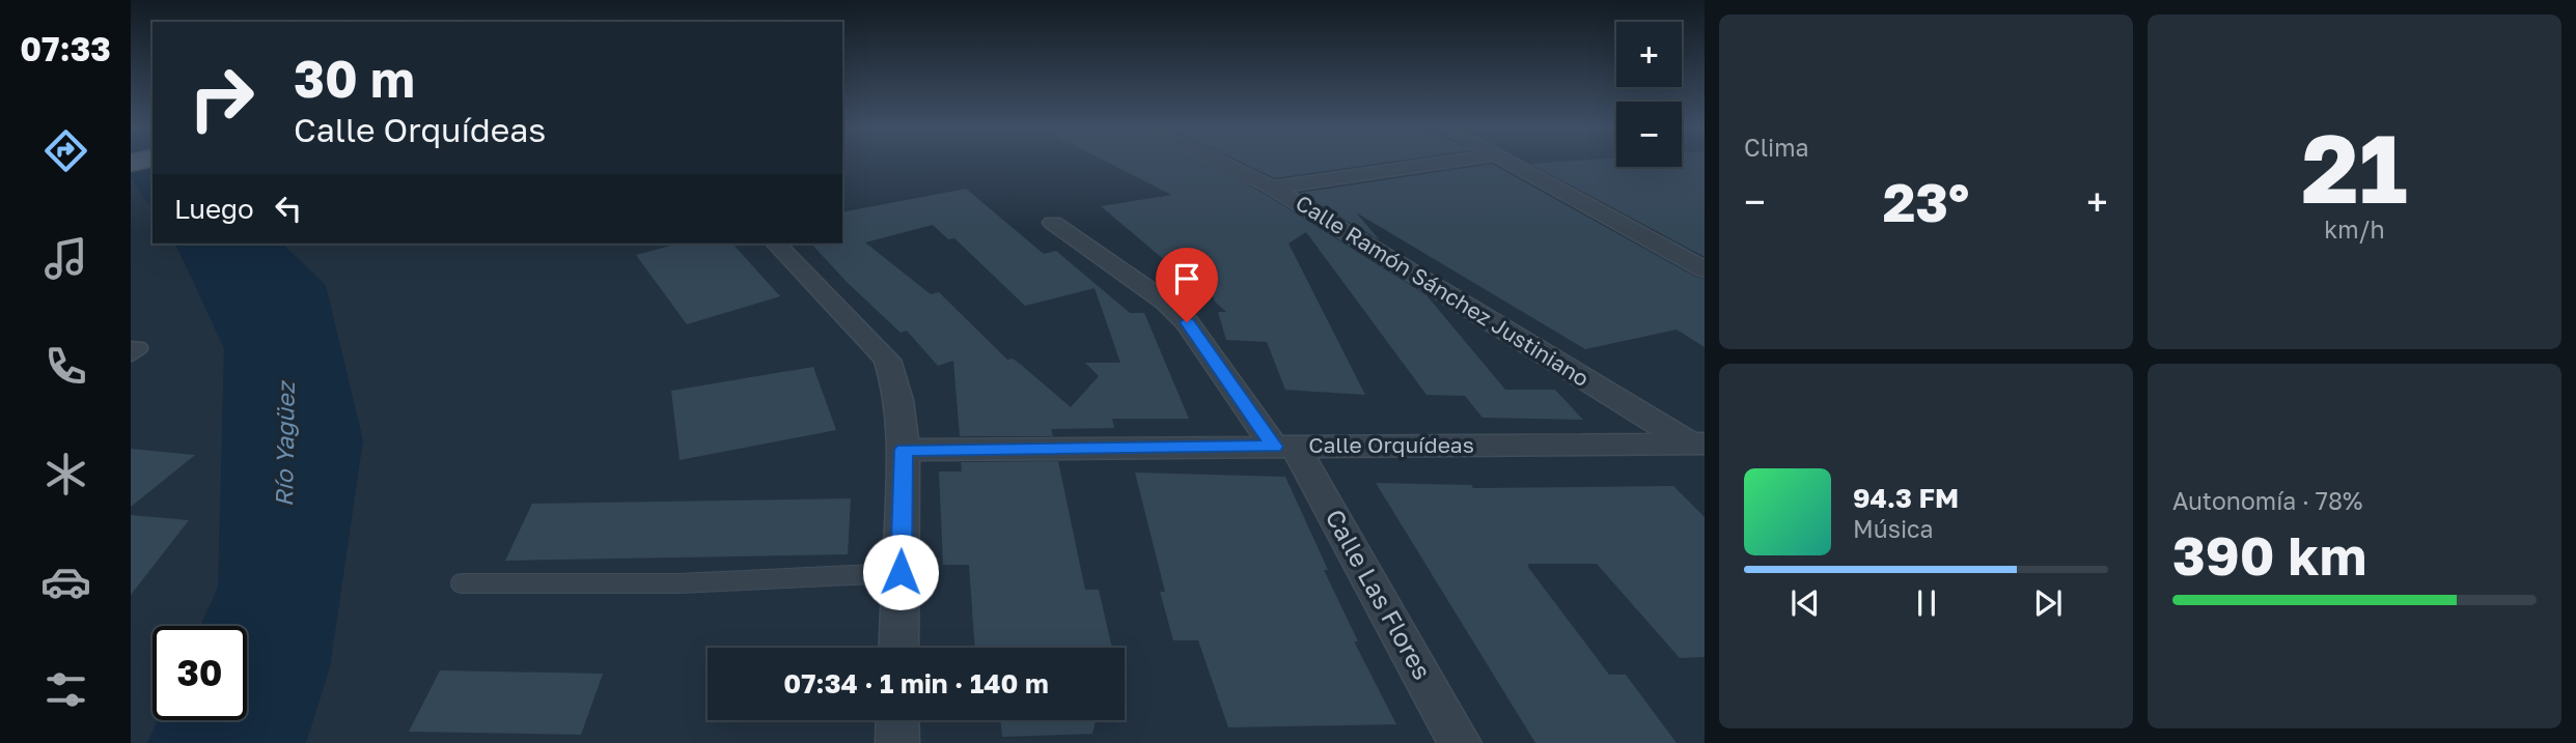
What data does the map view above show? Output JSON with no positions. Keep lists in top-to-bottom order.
{
  "streets": {
    "street": ["Calle Ramón Sánchez Justiniano", "Calle Orquídeas", "Calle Las Flores"]
  },
  "crossings": [
    ["Calle Ramón Sánchez Justiniano", "Calle Orquídeas"],
    ["Calle Orquídeas", "Calle Las Flores"]
  ],
  "water": ["Río Yagüez"],
  "page": {
    "tabs": "07:33",
    "tile": [
      "Clima",
      ["21", "km/h"],
      ["Autonomía · 78%", "390 km"]
    ],
    "map_buttons": ["+", "−"],
    "turn": ["30 m", "Calle Orquídeas"],
    "heat": ["−", "23°", "+"],
    "then": "Luego",
    "song": ["94.3 FM", "Música"],
    "limit": "30",
    "trip": "07:34 · 1 min · 140 m"
  }
}
